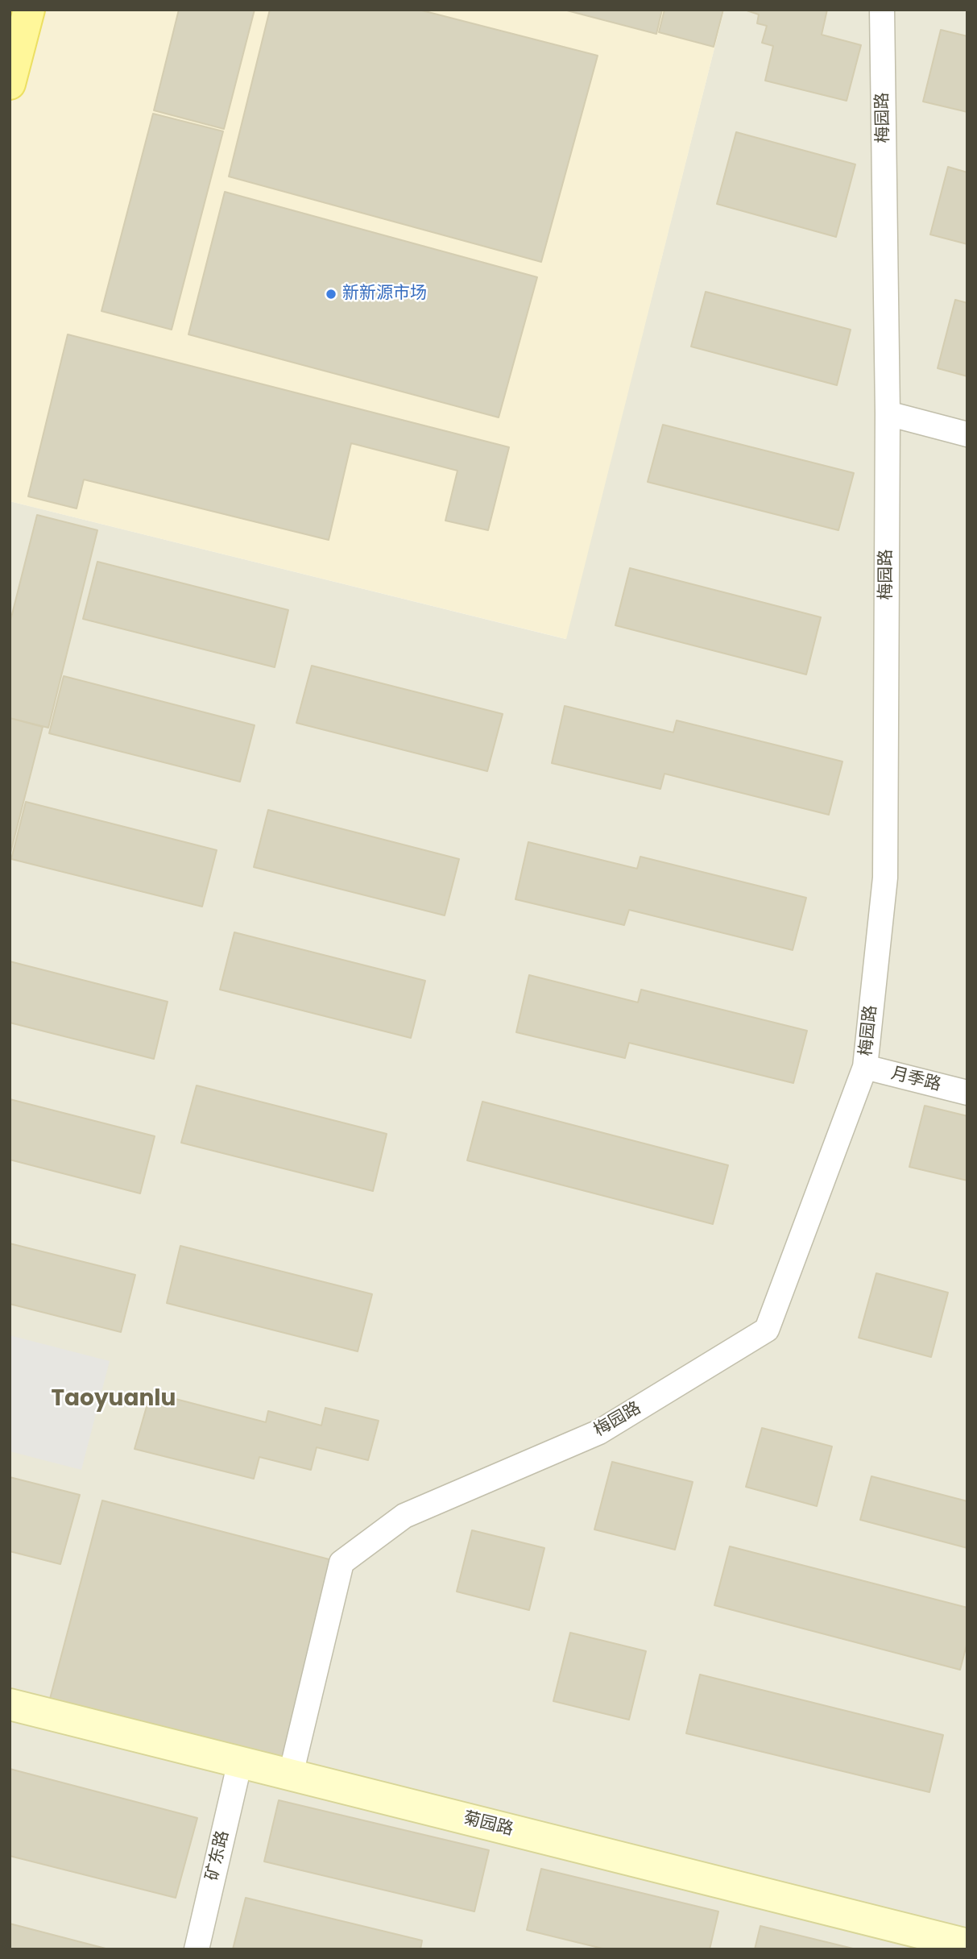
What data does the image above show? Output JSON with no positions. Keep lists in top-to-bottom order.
{
  "streets": {
    "street": [
      "梅园路",
      "月季路",
      "菊园路",
      "矿东路"
    ]
  },
  "crossings": [
    ["梅园路", "月季路"],
    ["梅园路", "菊园路"],
    ["菊园路", "矿东路"]
  ],
  "districts": ["Taoyuanlu"],
  "places": ["新新源市场"]
}
